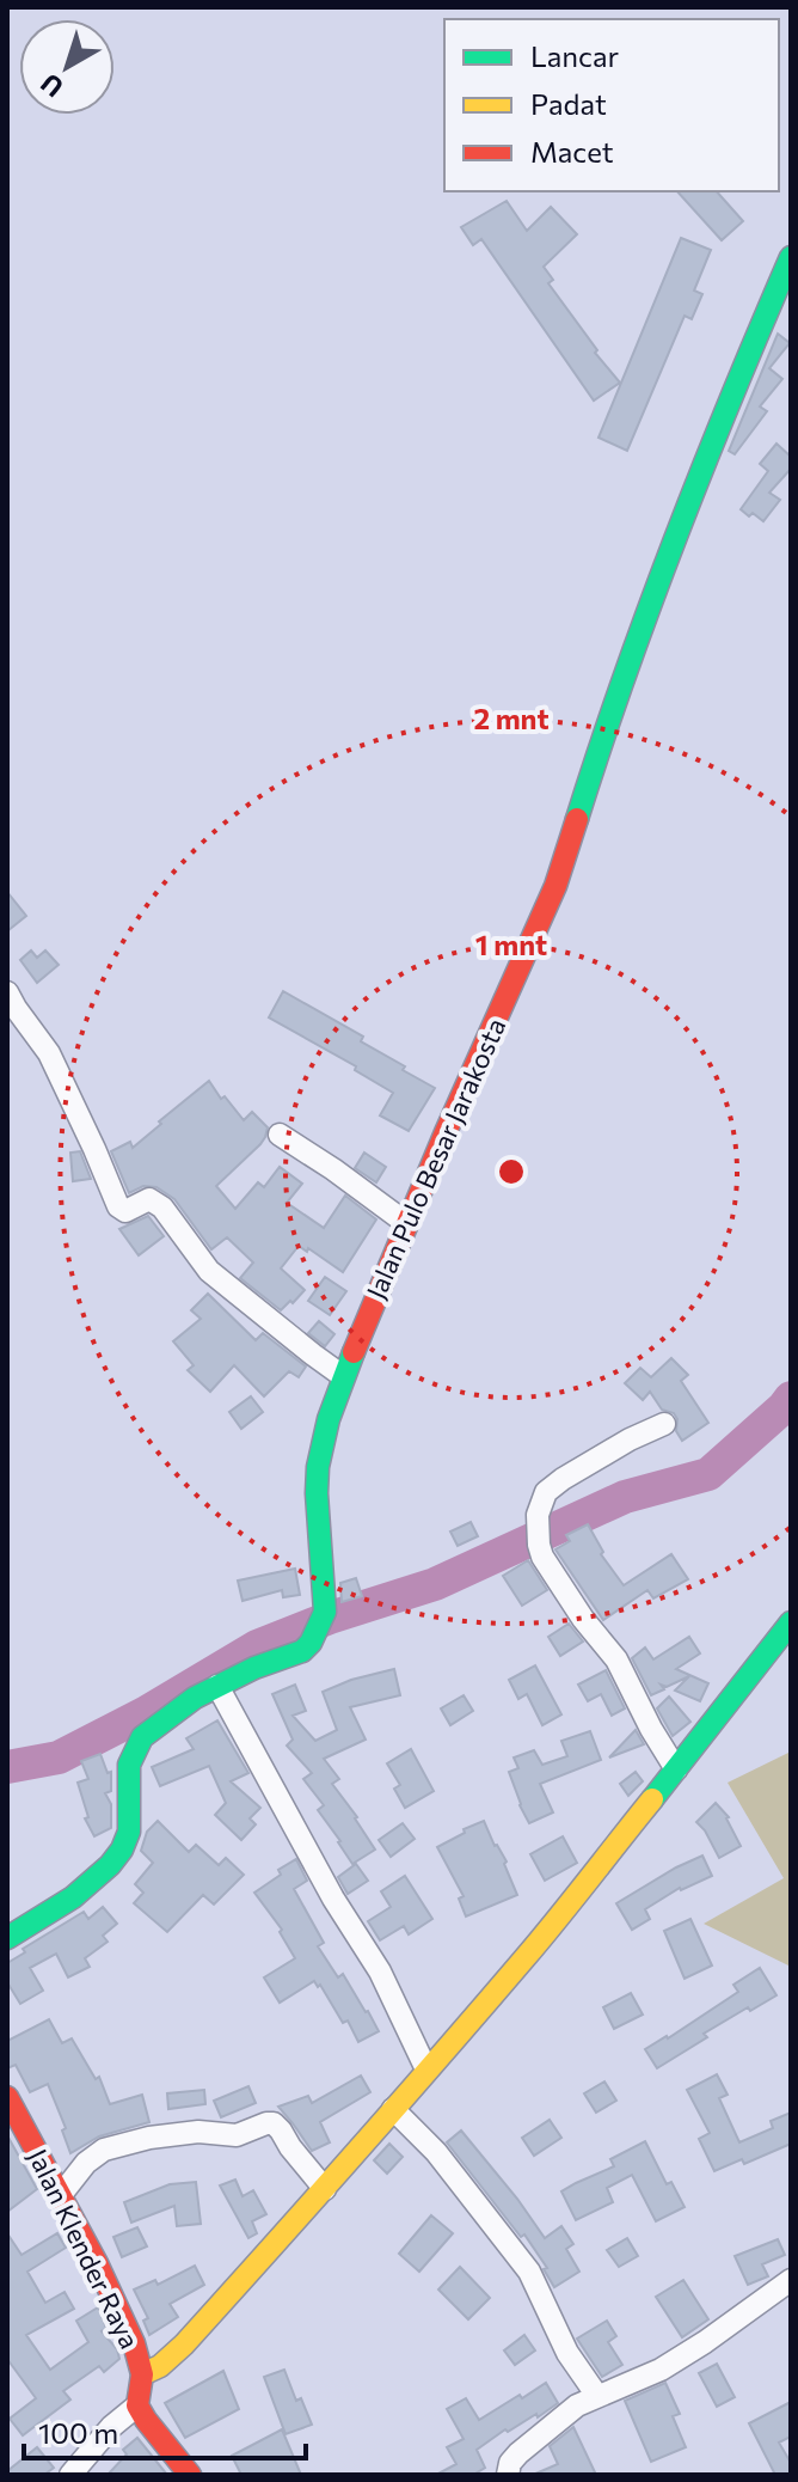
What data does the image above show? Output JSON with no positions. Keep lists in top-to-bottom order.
{
  "streets": {
    "street": ["Jalan Pulo Besar Jarakosta", "Jalan Klender Raya"]
  },
  "legend": ["Lancar", "Padat", "Macet"],
  "scale_bar": "100 m",
  "north": "bottom left",
  "rings": ["2 mnt", "1 mnt"]
}
